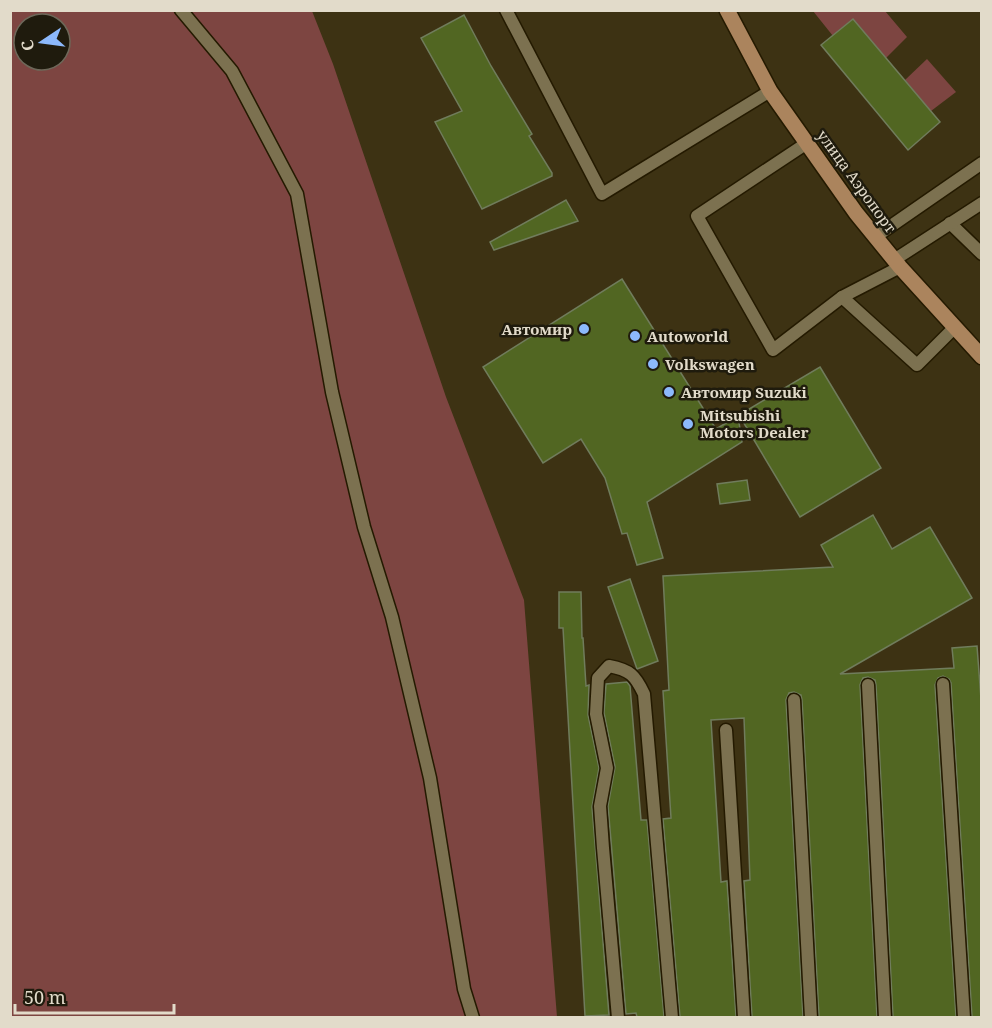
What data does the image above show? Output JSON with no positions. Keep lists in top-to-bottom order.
{
  "streets": {
    "main road": ["улица Аэропорт"]
  },
  "places": [
    "Автомир",
    "Autoworld",
    "Volkswagen",
    "Автомир Suzuki",
    "Mitsubishi Motors Dealer"
  ],
  "scale_bar": "50 m",
  "north": "left"
}
